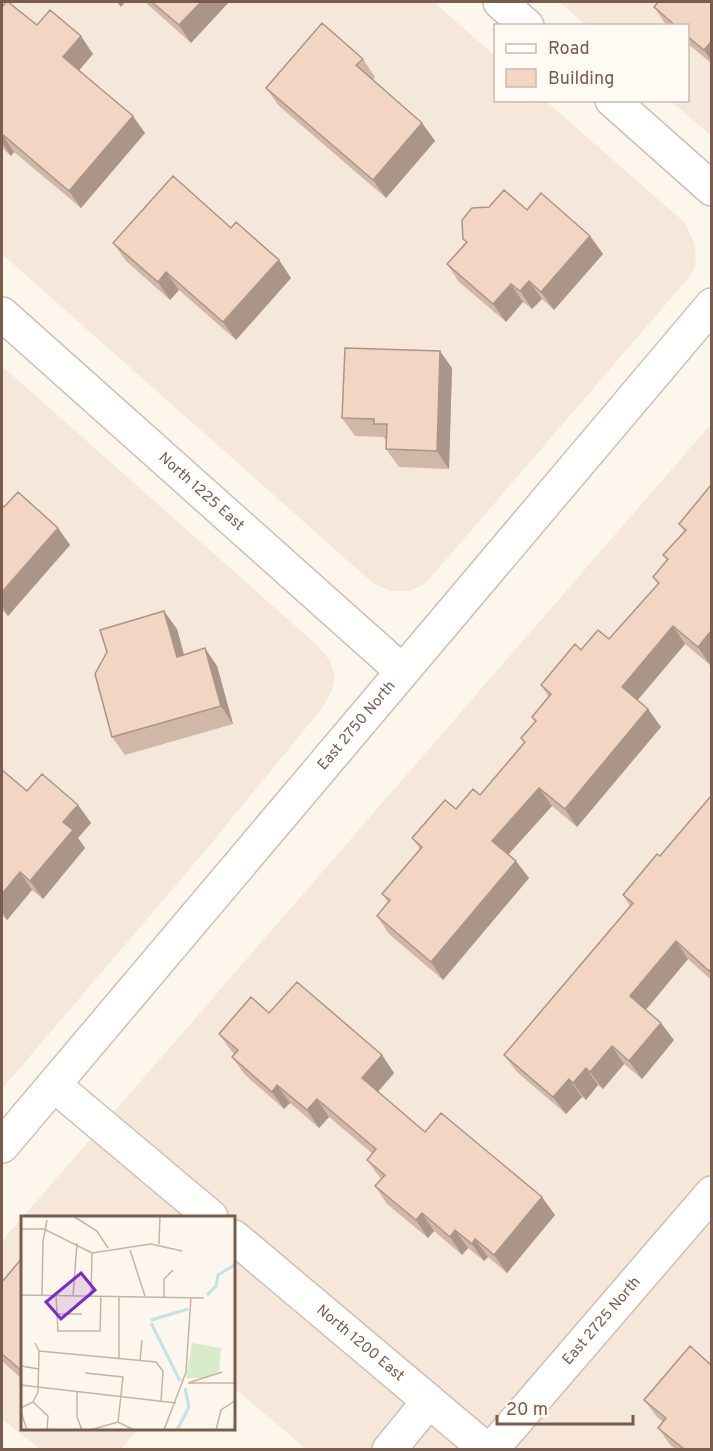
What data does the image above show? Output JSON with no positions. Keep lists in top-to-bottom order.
{
  "streets": {
    "street": [
      "North 1225 East",
      "East 2750 North",
      "East 2725 North",
      "North 1200 East"
    ]
  },
  "crossings": [
    ["North 1225 East", "East 2750 North"],
    ["East 2725 North", "North 1200 East"]
  ],
  "legend": ["Road", "Building"],
  "scale_bar": "20 m"
}
